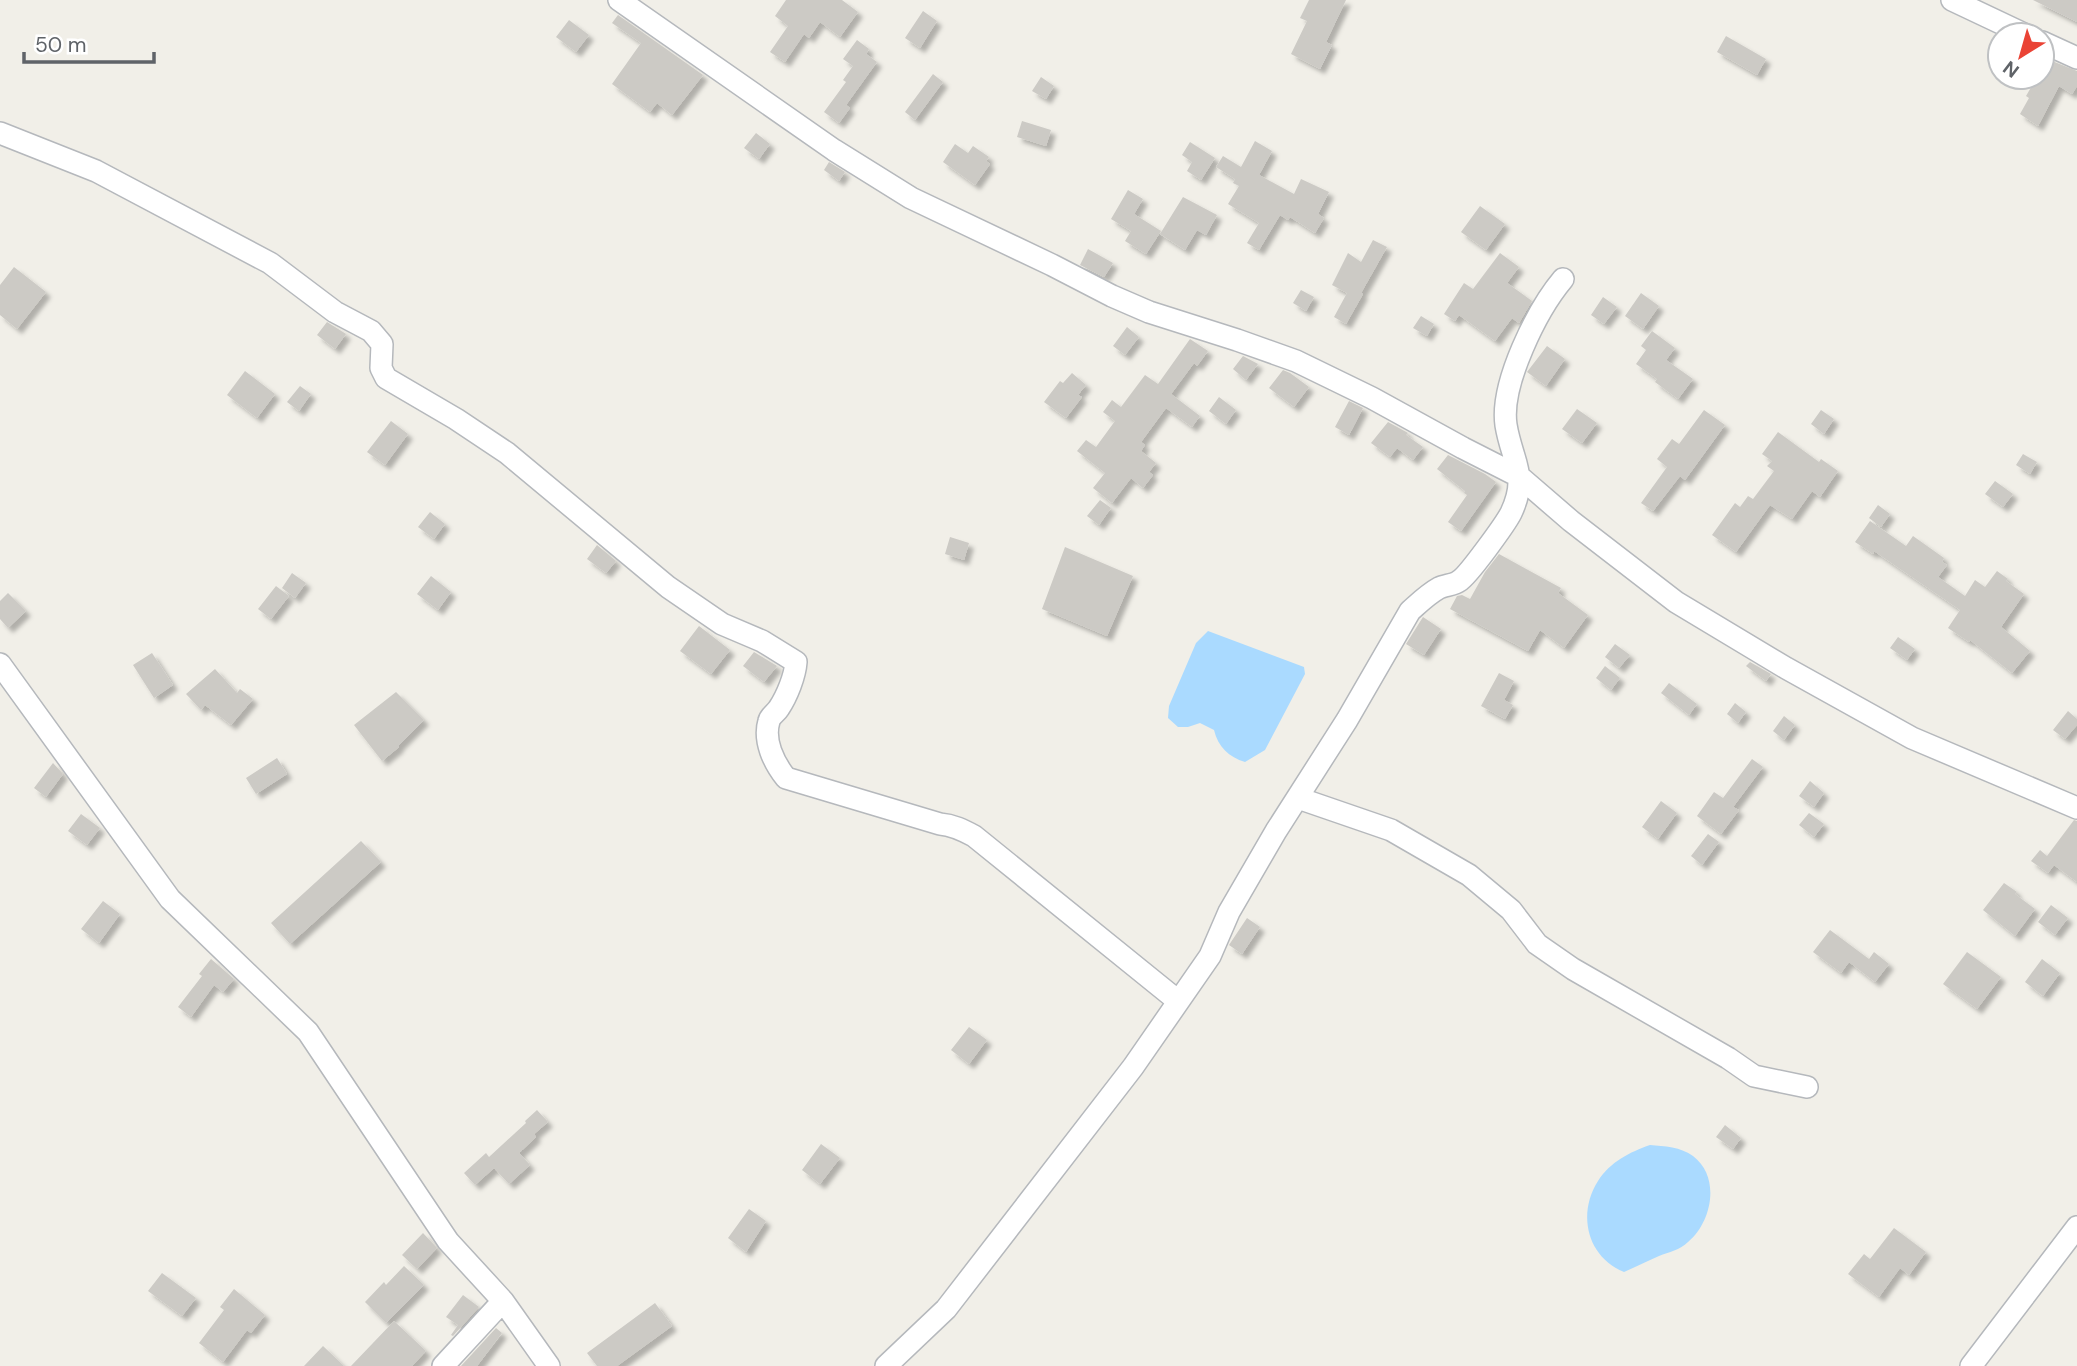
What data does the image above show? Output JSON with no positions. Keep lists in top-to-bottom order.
{
  "scale_bar": "50 m",
  "north": "bottom left"
}
